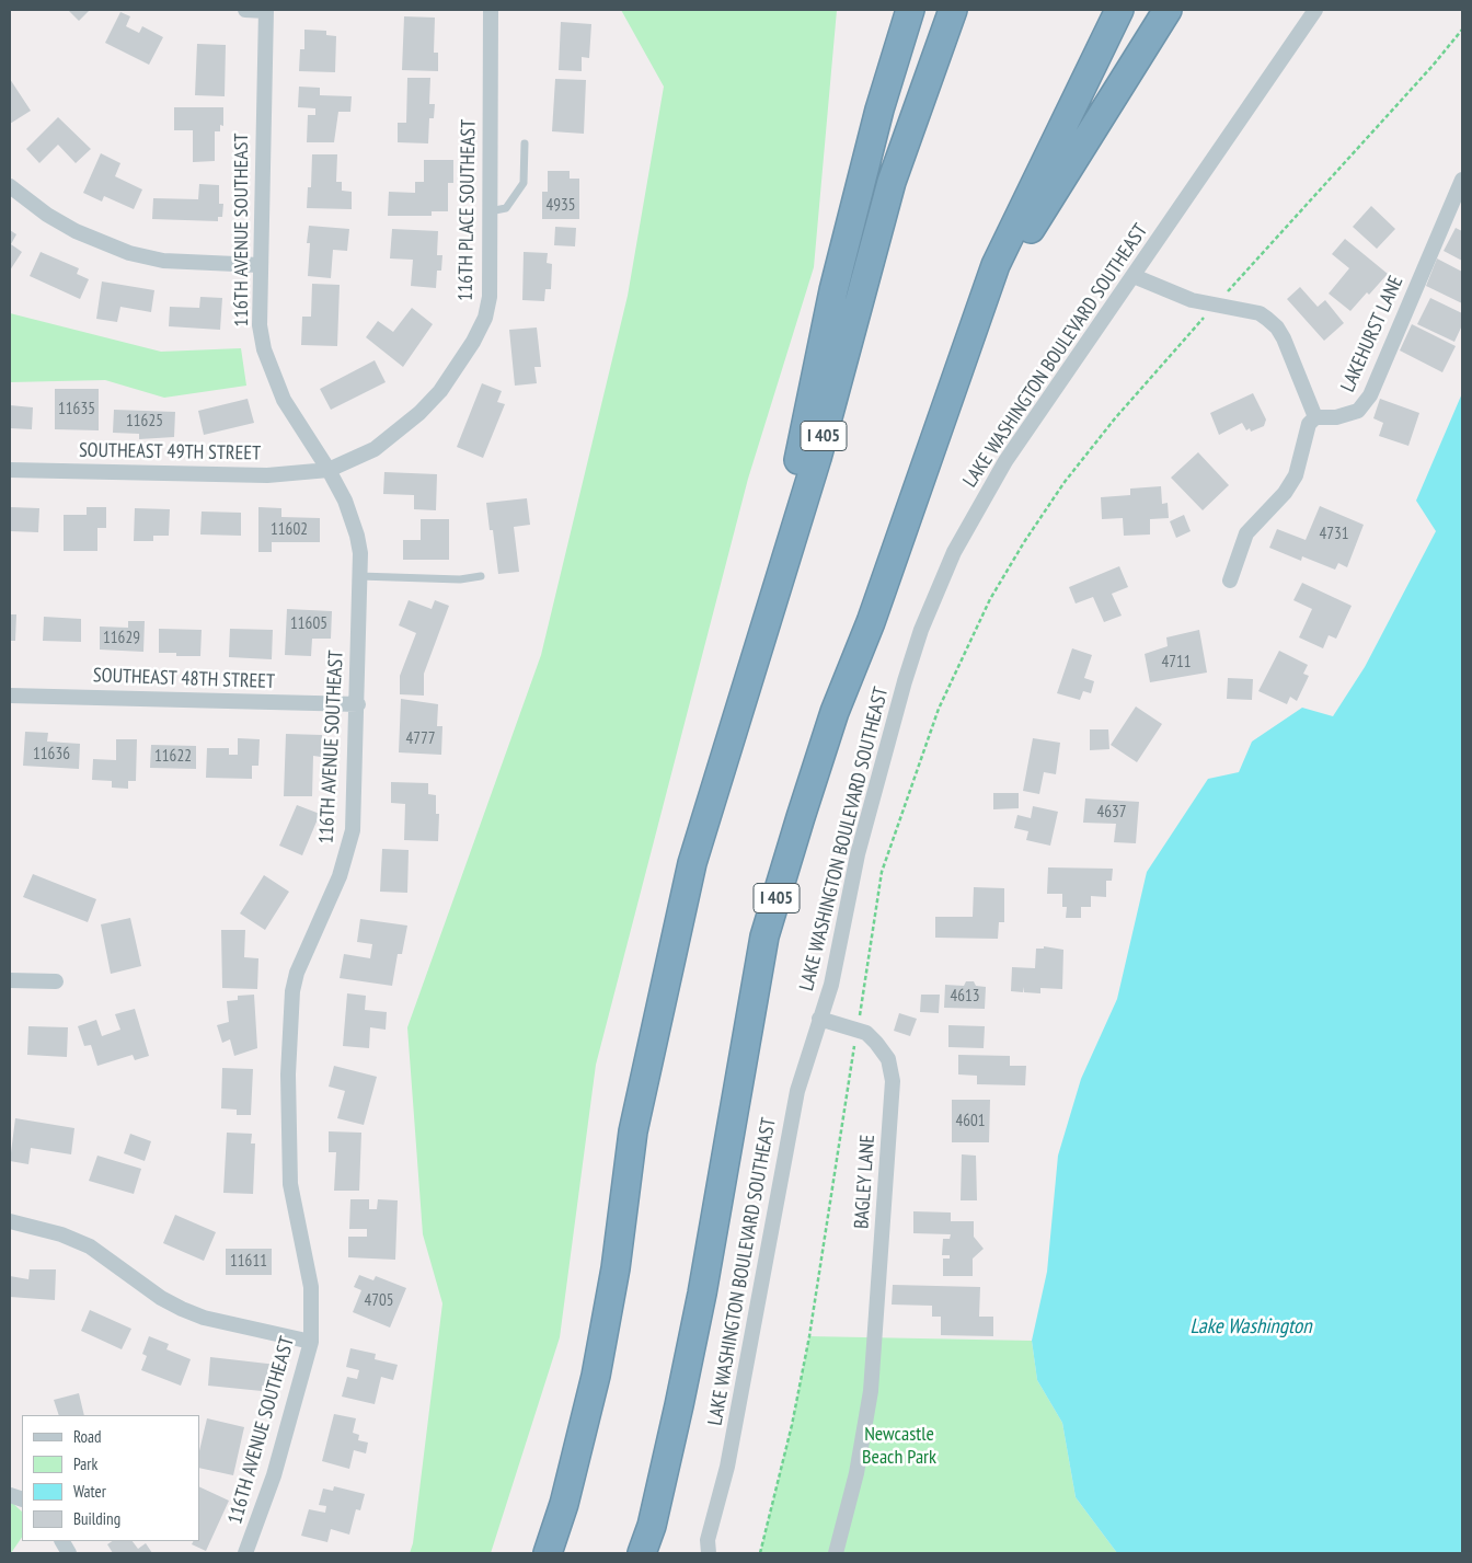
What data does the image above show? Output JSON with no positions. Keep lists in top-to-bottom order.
{
  "streets": {
    "highway": ["I 405"],
    "street": [
      "116TH PLACE SOUTHEAST",
      "116TH AVENUE SOUTHEAST",
      "LAKEHURST LANE",
      "LAKE WASHINGTON BOULEVARD SOUTHEAST",
      "SOUTHEAST 49TH STREET",
      "SOUTHEAST 48TH STREET",
      "BAGLEY LANE"
    ]
  },
  "crossings": [
    ["116TH PLACE SOUTHEAST", "116TH AVENUE SOUTHEAST"],
    ["116TH PLACE SOUTHEAST", "SOUTHEAST 49TH STREET"],
    ["116TH AVENUE SOUTHEAST", "SOUTHEAST 49TH STREET"],
    ["116TH AVENUE SOUTHEAST", "SOUTHEAST 48TH STREET"],
    ["LAKE WASHINGTON BOULEVARD SOUTHEAST", "BAGLEY LANE"]
  ],
  "water": ["Lake Washington"],
  "parks": ["Newcastle Beach Park"],
  "house_numbers": [
    "4935",
    "11635",
    "11625",
    "11602",
    "4731",
    "11605",
    "11629",
    "4711",
    "4777",
    "11636",
    "11622",
    "4637",
    "4613",
    "4601",
    "11611",
    "4705"
  ],
  "legend": [
    "Road",
    "Park",
    "Water",
    "Building"
  ]
}
